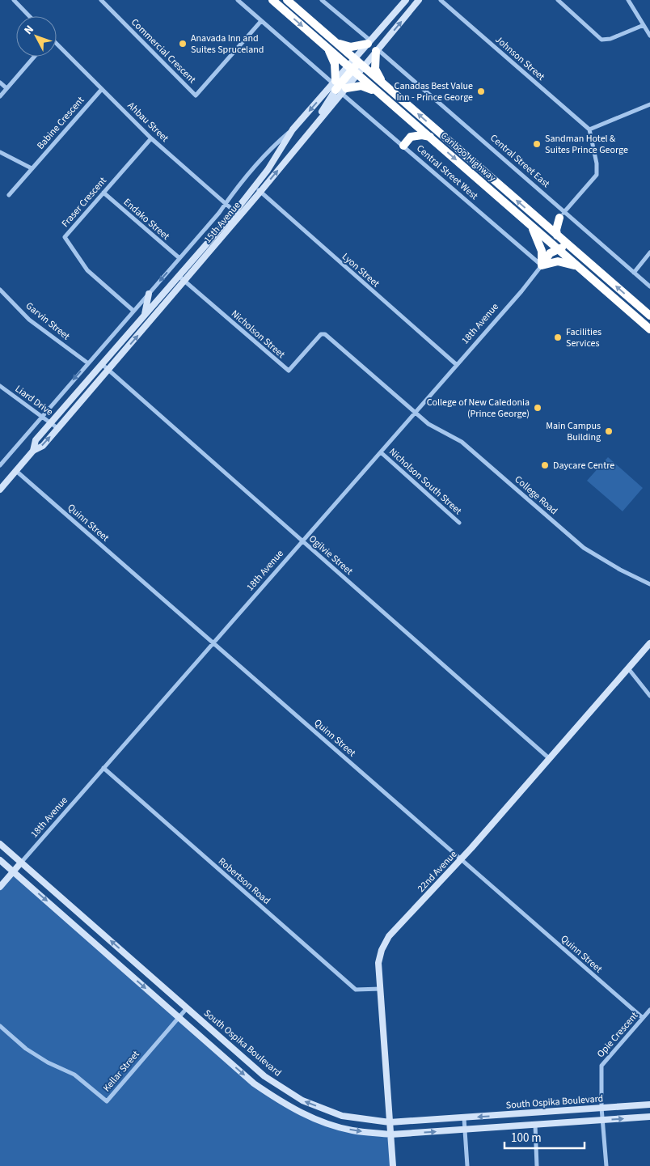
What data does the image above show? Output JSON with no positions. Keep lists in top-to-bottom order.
{
  "streets": {
    "highway": ["Cariboo Highway"],
    "main road": [
      "15th Avenue",
      "18th Avenue",
      "22nd Avenue",
      "South Ospika Boulevard"
    ],
    "street": [
      "Commercial Crescent",
      "Johnson Street",
      "Ahbau Street",
      "Babine Crescent",
      "Central Street East",
      "Central Street West",
      "Fraser Crescent",
      "Endako Street",
      "Lyon Street",
      "Garvin Street",
      "Nicholson Street",
      "Liard Drive",
      "Nicholson South Street",
      "College Road",
      "Quinn Street",
      "Ogilvie Street",
      "Robertson Road",
      "Opie Crescent",
      "Kellar Street"
    ]
  },
  "crossings": [
    ["Commercial Crescent", "Central Street West"],
    ["Ahbau Street", "Babine Crescent"],
    ["Ahbau Street", "Fraser Crescent"],
    ["Ahbau Street", "15th Avenue"],
    ["Central Street West", "15th Avenue"],
    ["Central Street West", "18th Avenue"],
    ["Fraser Crescent", "Endako Street"],
    ["Fraser Crescent", "15th Avenue"],
    ["Endako Street", "15th Avenue"],
    ["15th Avenue", "Lyon Street"],
    ["15th Avenue", "Garvin Street"],
    ["15th Avenue", "Nicholson Street"],
    ["15th Avenue", "Liard Drive"],
    ["15th Avenue", "Quinn Street"],
    ["15th Avenue", "Ogilvie Street"],
    ["Lyon Street", "18th Avenue"],
    ["18th Avenue", "Nicholson Street"],
    ["18th Avenue", "Nicholson South Street"],
    ["18th Avenue", "College Road"],
    ["18th Avenue", "Quinn Street"],
    ["18th Avenue", "Ogilvie Street"],
    ["18th Avenue", "Robertson Road"],
    ["18th Avenue", "South Ospika Boulevard"],
    ["Nicholson Street", "College Road"],
    ["Quinn Street", "22nd Avenue"],
    ["Quinn Street", "Opie Crescent"],
    ["Ogilvie Street", "22nd Avenue"],
    ["22nd Avenue", "Robertson Road"],
    ["22nd Avenue", "South Ospika Boulevard"],
    ["Opie Crescent", "South Ospika Boulevard"],
    ["South Ospika Boulevard", "Kellar Street"]
  ],
  "places": [
    "Anavada Inn and Suites Spruceland",
    "Canadas Best Value Inn - Prince George",
    "Sandman Hotel & Suites Prince George",
    "Facilities Services",
    "College of New Caledonia (Prince George)",
    "Main Campus Building",
    "Daycare Centre"
  ],
  "scale_bar": "100 m",
  "north": "top left"
}
